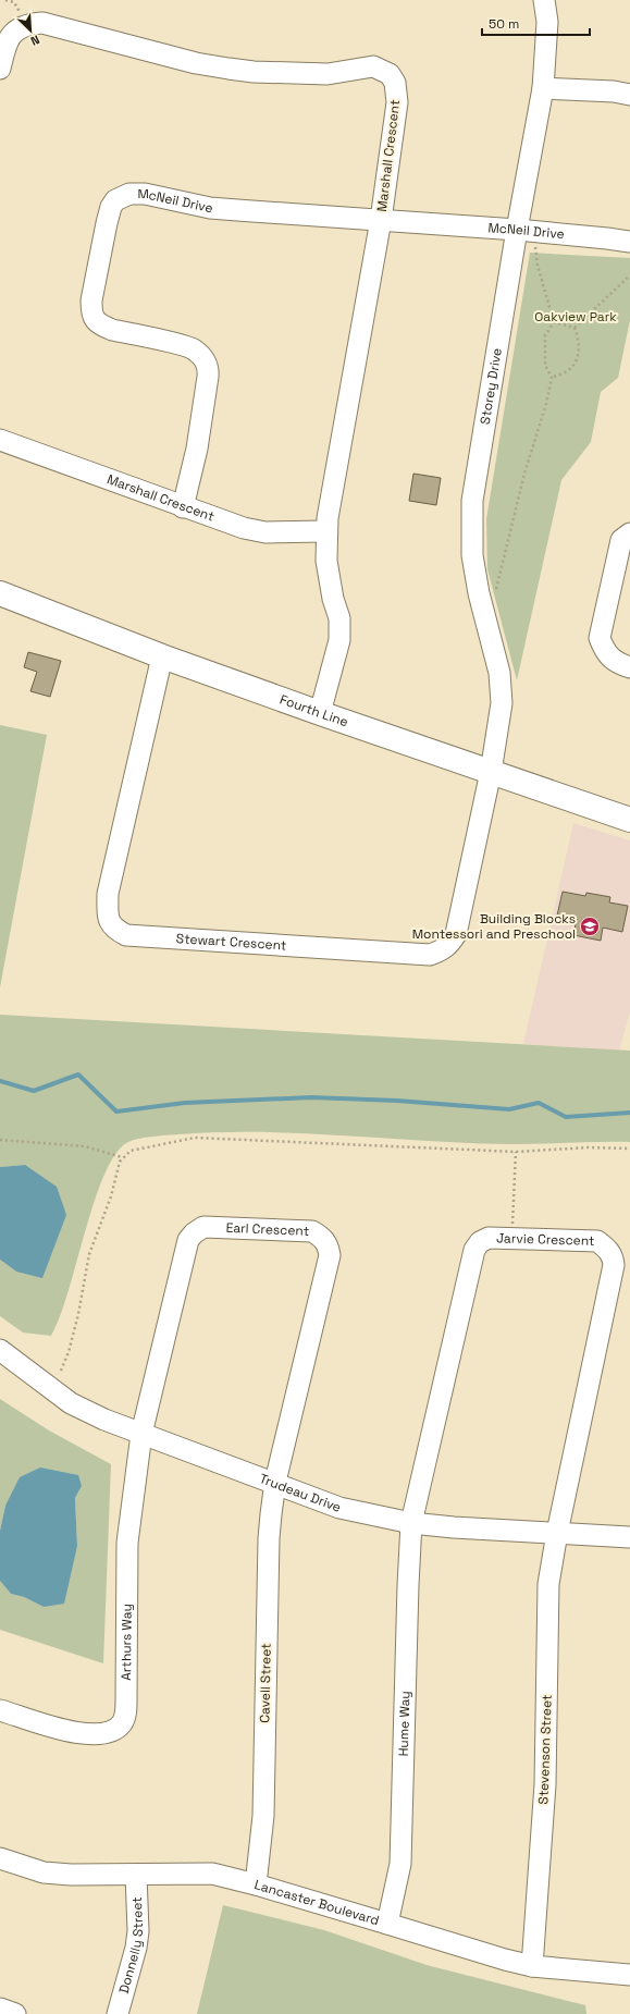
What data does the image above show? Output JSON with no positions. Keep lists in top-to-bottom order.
{
  "streets": {
    "main road": ["Fourth Line"],
    "street": [
      "Marshall Crescent",
      "McNeil Drive",
      "Storey Drive",
      "Stewart Crescent",
      "Earl Crescent",
      "Jarvie Crescent",
      "Trudeau Drive",
      "Arthurs Way",
      "Cavell Street",
      "Hume Way",
      "Stevenson Street",
      "Lancaster Boulevard",
      "Donnelly Street"
    ]
  },
  "crossings": [
    ["Marshall Crescent", "McNeil Drive"],
    ["Marshall Crescent", "Fourth Line"],
    ["McNeil Drive", "Storey Drive"],
    ["Storey Drive", "Fourth Line"],
    ["Storey Drive", "Stewart Crescent"],
    ["Fourth Line", "Stewart Crescent"],
    ["Earl Crescent", "Trudeau Drive"],
    ["Earl Crescent", "Arthurs Way"],
    ["Earl Crescent", "Cavell Street"],
    ["Jarvie Crescent", "Trudeau Drive"],
    ["Jarvie Crescent", "Hume Way"],
    ["Jarvie Crescent", "Stevenson Street"],
    ["Trudeau Drive", "Arthurs Way"],
    ["Trudeau Drive", "Cavell Street"],
    ["Trudeau Drive", "Hume Way"],
    ["Trudeau Drive", "Stevenson Street"],
    ["Cavell Street", "Lancaster Boulevard"],
    ["Hume Way", "Lancaster Boulevard"],
    ["Stevenson Street", "Lancaster Boulevard"],
    ["Lancaster Boulevard", "Donnelly Street"]
  ],
  "parks": ["Oakview Park"],
  "places": {
    "school or university": ["Building Blocks Montessori and Preschool"]
  },
  "scale_bar": "50 m",
  "north": "bottom right"
}
